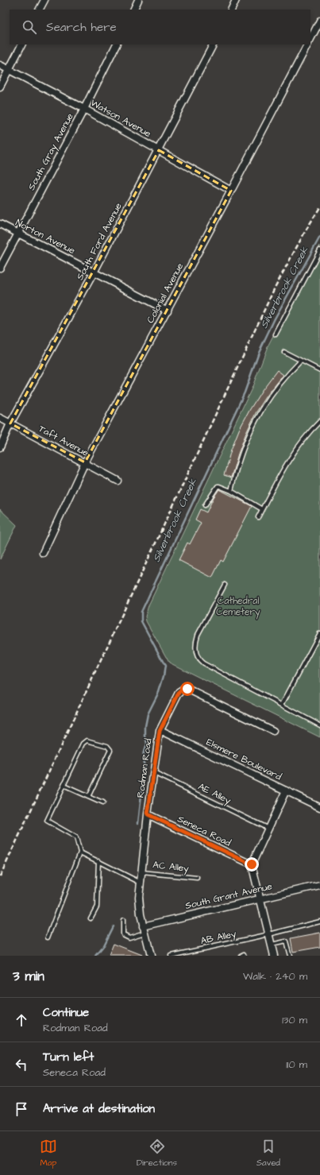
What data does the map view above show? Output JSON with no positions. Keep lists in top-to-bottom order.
{
  "streets": {
    "street": [
      "Watson Avenue",
      "South Gray Avenue",
      "Norton Avenue",
      "South Ford Avenue",
      "Colonial Avenue",
      "Taft Avenue",
      "Elsmere Boulevard",
      "Rodman Road",
      "Seneca Road",
      "South Grant Avenue"
    ],
    "lane": ["AE Alley", "AC Alley", "AB Alley"]
  },
  "crossings": [
    ["Watson Avenue", "South Gray Avenue"],
    ["Watson Avenue", "South Ford Avenue"],
    ["Watson Avenue", "Colonial Avenue"],
    ["South Gray Avenue", "Norton Avenue"],
    ["Norton Avenue", "South Ford Avenue"],
    ["Norton Avenue", "Colonial Avenue"],
    ["South Ford Avenue", "Taft Avenue"],
    ["Colonial Avenue", "Taft Avenue"],
    ["Elsmere Boulevard", "Rodman Road"],
    ["Rodman Road", "AE Alley"],
    ["Rodman Road", "Seneca Road"],
    ["Rodman Road", "AC Alley"],
    ["Rodman Road", "South Grant Avenue"]
  ],
  "water": ["Silverbrook Creek"],
  "parks": ["Cathedral Cemetery"],
  "page": {
    "search": "Search here",
    "heading": ["3 min", "Walk · 240 m"],
    "list": [
      ["Continue", "Rodman Road", "130 m"],
      ["Turn left", "Seneca Road", "110 m"],
      "Arrive at destination"
    ],
    "nav": ["Map", "Directions", "Saved"]
  }
}
